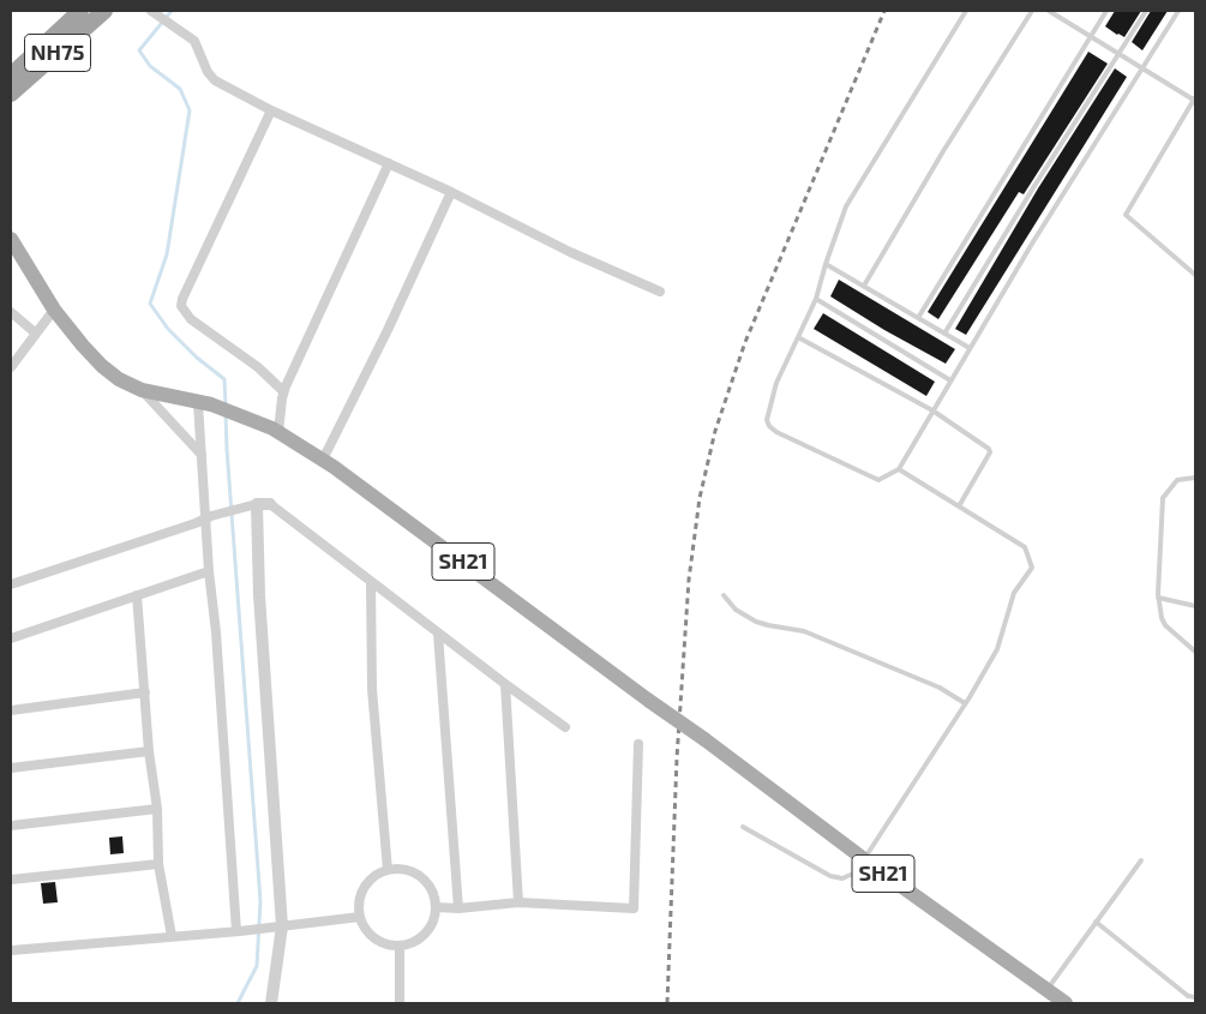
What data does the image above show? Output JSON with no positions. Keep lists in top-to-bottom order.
{
  "streets": {
    "highway": ["NH75"],
    "main road": ["SH21"]
  }
}
